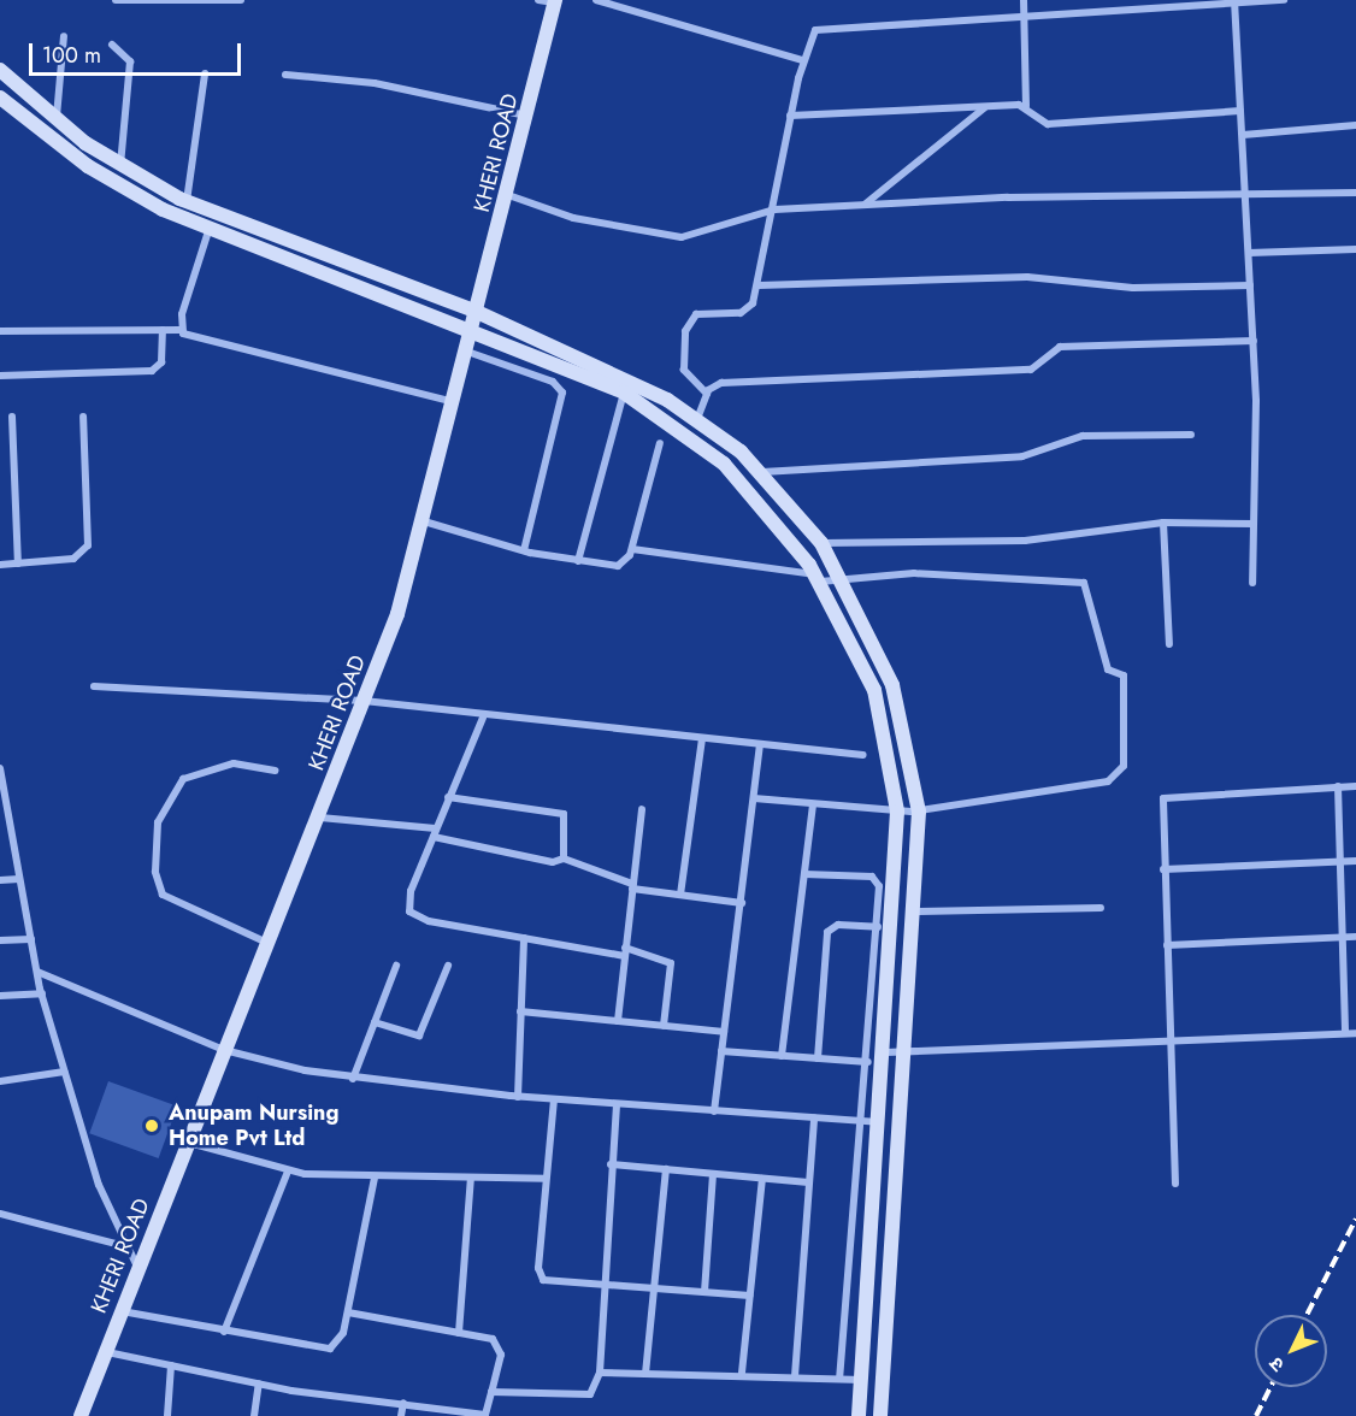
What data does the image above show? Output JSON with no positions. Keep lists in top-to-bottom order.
{
  "streets": {
    "street": ["KHERI ROAD"]
  },
  "places": ["Anupam Nursing Home Pvt Ltd"],
  "scale_bar": "100 m",
  "north": "bottom left"
}
